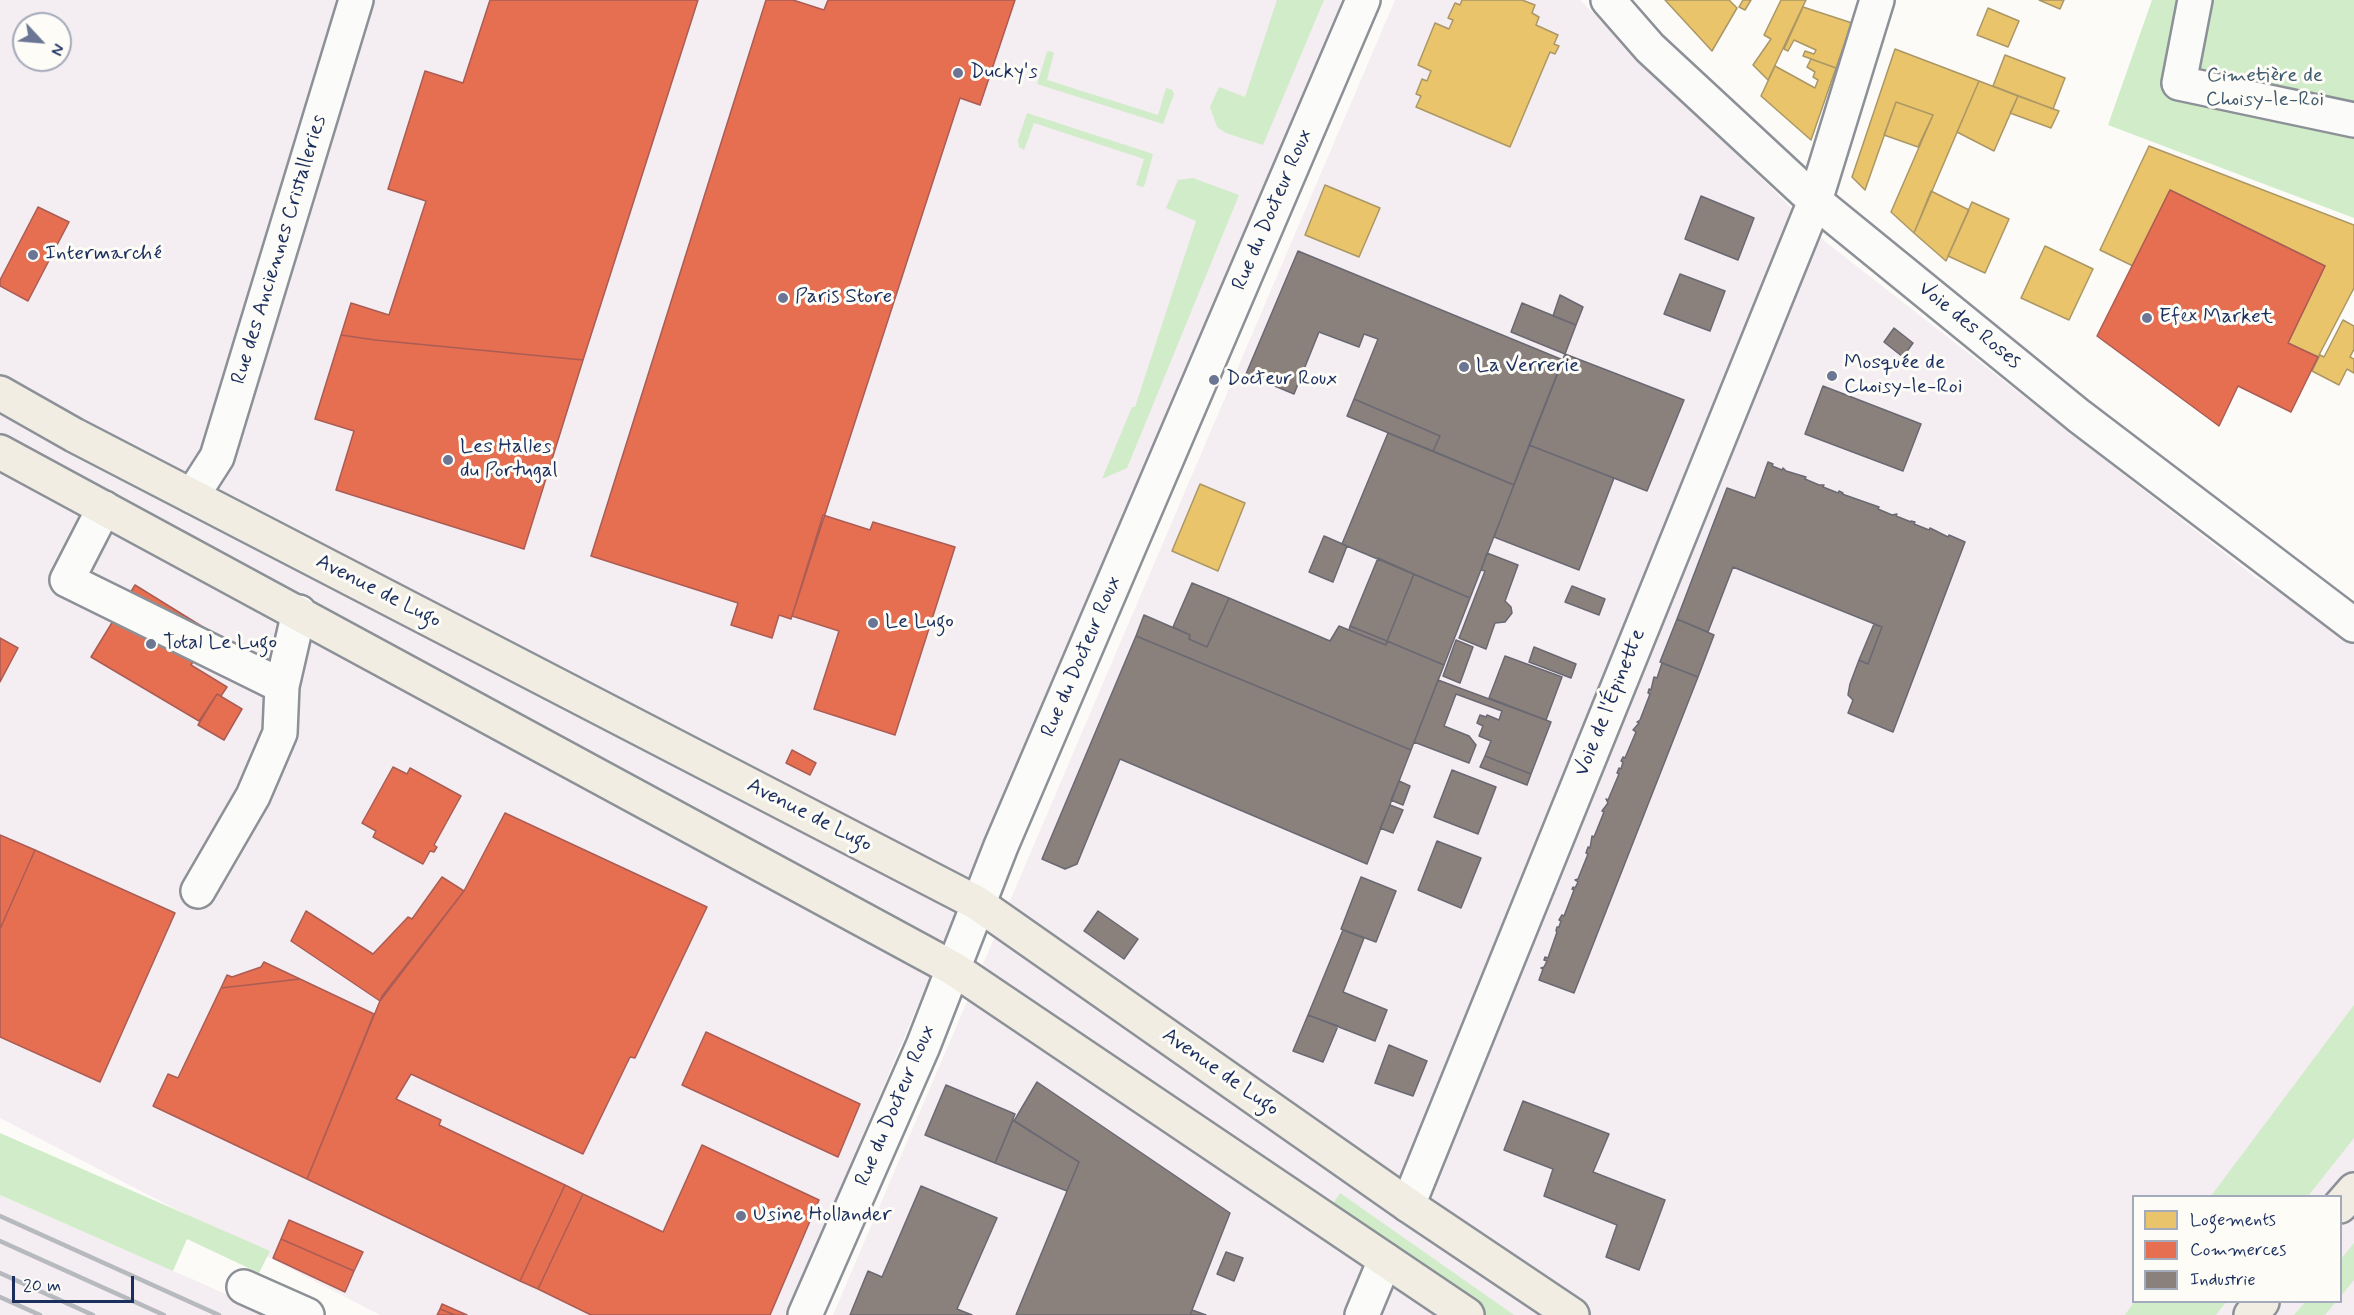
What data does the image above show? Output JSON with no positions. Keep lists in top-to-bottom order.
{
  "streets": {
    "main road": ["Avenue de Lugo"],
    "street": [
      "Rue du Docteur Roux",
      "Rue des Anciennes Cristalleries",
      "Voie des Roses",
      "Voie de l'Épinette"
    ]
  },
  "crossings": [
    ["Rue du Docteur Roux", "Avenue de Lugo"],
    ["Rue des Anciennes Cristalleries", "Avenue de Lugo"],
    ["Voie des Roses", "Voie de l'Épinette"],
    ["Avenue de Lugo", "Voie de l'Épinette"]
  ],
  "parks": ["Cimetière de Choisy-le-Roi"],
  "places": [
    "Ducky's",
    "Intermarché",
    "Paris Store",
    "Efex Market",
    "La Verrerie",
    "Mosquée de Choisy-le-Roi",
    "Docteur Roux",
    "Les Halles du Portugal",
    "Le Lugo",
    "Total Le Lugo",
    "Usine Hollander"
  ],
  "legend": ["Logements", "Commerces", "Industrie"],
  "scale_bar": "20 m",
  "north": "bottom right"
}
